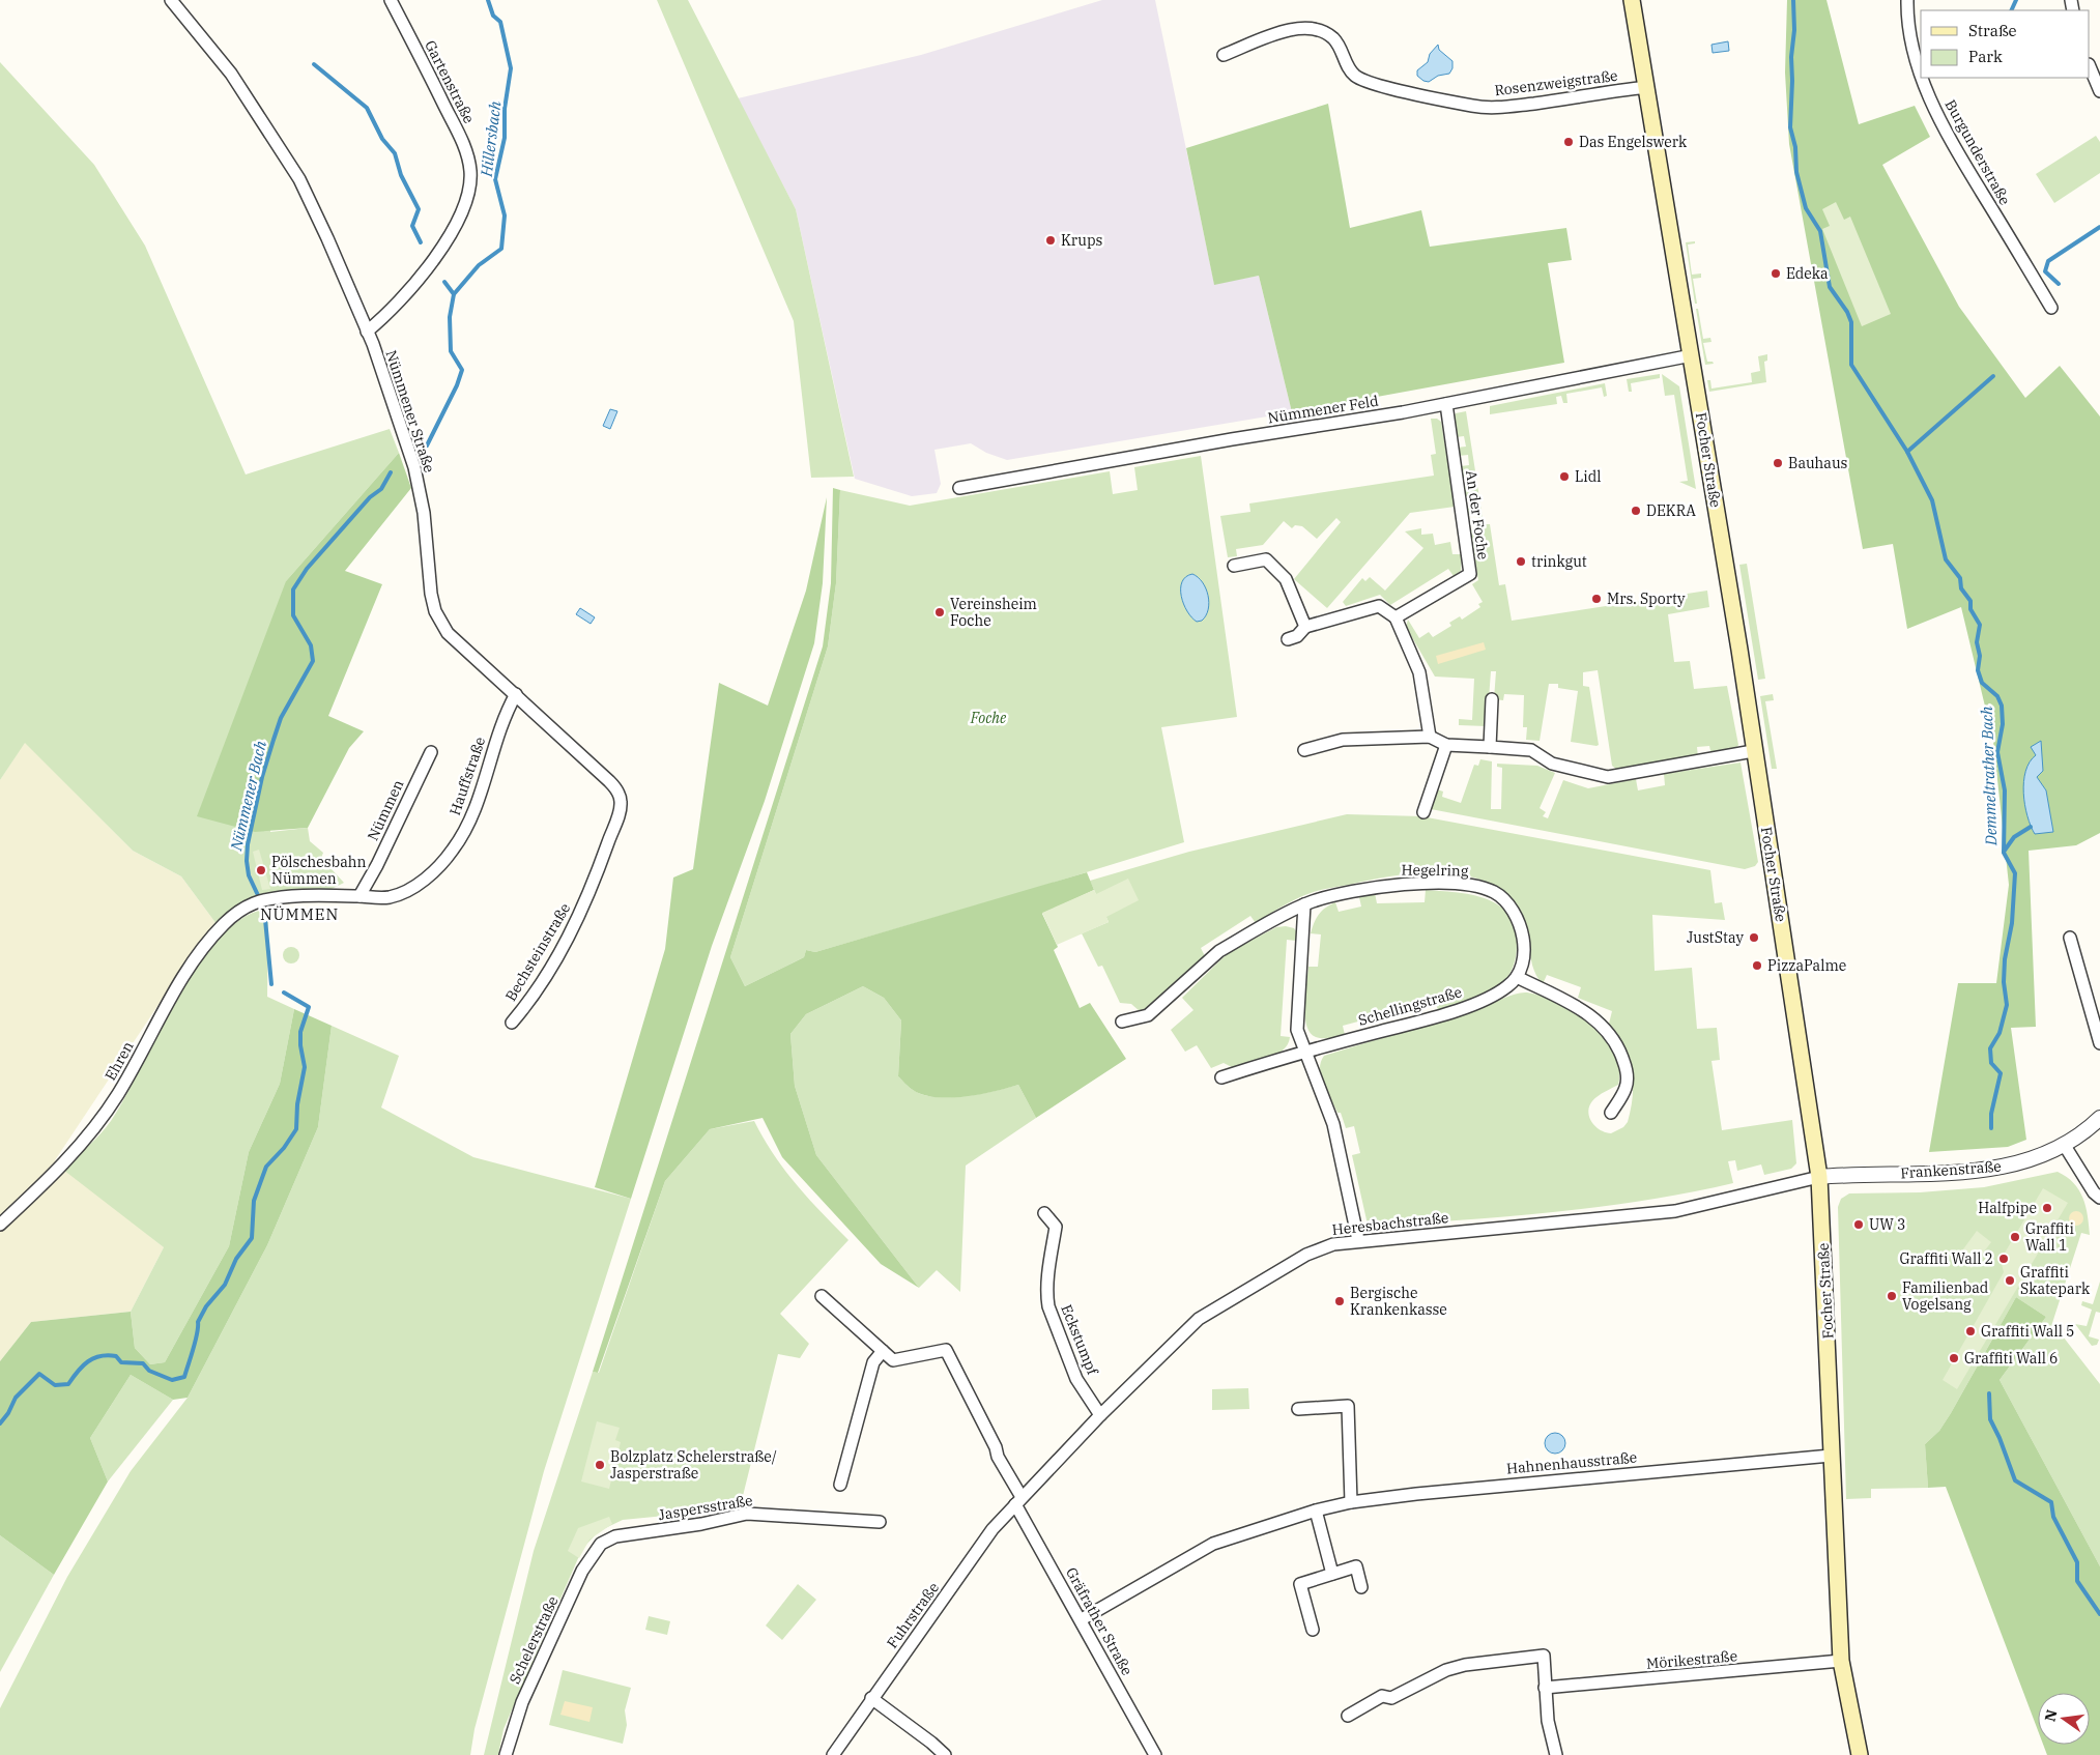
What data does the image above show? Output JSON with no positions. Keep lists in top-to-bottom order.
{
  "streets": {
    "main road": ["Focher Straße"],
    "street": [
      "Gartenstraße",
      "Rosenzweigstraße",
      "Burgunderstraße",
      "Nümmener Feld",
      "Nümmener Straße",
      "An der Foche",
      "Hauffstraße",
      "Nümmen",
      "Hegelring",
      "Bechsteinstraße",
      "Schellingstraße",
      "Ehren",
      "Frankenstraße",
      "Heresbachstraße",
      "Eckstumpf",
      "Hahnenhausstraße",
      "Jaspersstraße",
      "Fuhrstraße",
      "Gräfrather Straße",
      "Schelerstraße",
      "Mörikestraße"
    ]
  },
  "crossings": [
    ["Gartenstraße", "Nümmener Straße"],
    ["Rosenzweigstraße", "Focher Straße"],
    ["Nümmener Feld", "Focher Straße"],
    ["Nümmener Feld", "An der Foche"],
    ["Nümmener Straße", "Hauffstraße"],
    ["Nümmener Straße", "Bechsteinstraße"],
    ["Focher Straße", "Frankenstraße"],
    ["Focher Straße", "Heresbachstraße"],
    ["Focher Straße", "Hahnenhausstraße"],
    ["Focher Straße", "Mörikestraße"],
    ["Hauffstraße", "Nümmen"],
    ["Hauffstraße", "Ehren"],
    ["Nümmen", "Ehren"],
    ["Hegelring", "Schellingstraße"],
    ["Frankenstraße", "Heresbachstraße"],
    ["Heresbachstraße", "Eckstumpf"],
    ["Heresbachstraße", "Fuhrstraße"],
    ["Heresbachstraße", "Gräfrather Straße"],
    ["Hahnenhausstraße", "Gräfrather Straße"],
    ["Jaspersstraße", "Schelerstraße"],
    ["Fuhrstraße", "Gräfrather Straße"]
  ],
  "districts": ["NÜMMEN"],
  "water": ["Hillersbach", "Demmeltrather Bach", "Nümmener Bach"],
  "parks": ["Foche"],
  "places": [
    "Das Engelswerk",
    "Krups",
    "Edeka",
    "Bauhaus",
    "Lidl",
    "DEKRA",
    "trinkgut",
    "Mrs. Sporty",
    "Vereinsheim Foche",
    "Pölschesbahn Nümmen",
    "JustStay",
    "PizzaPalme",
    "Halfpipe",
    "UW 3",
    "Graffiti Wall 1",
    "Graffiti Wall 2",
    "Graffiti Skatepark",
    "Familienbad Vogelsang",
    "Bergische Krankenkasse",
    "Graffiti Wall 5",
    "Graffiti Wall 6",
    "Bolzplatz Schelerstraße/ Jasperstraße"
  ],
  "legend": ["Straße", "Park"],
  "north": "left"
}
